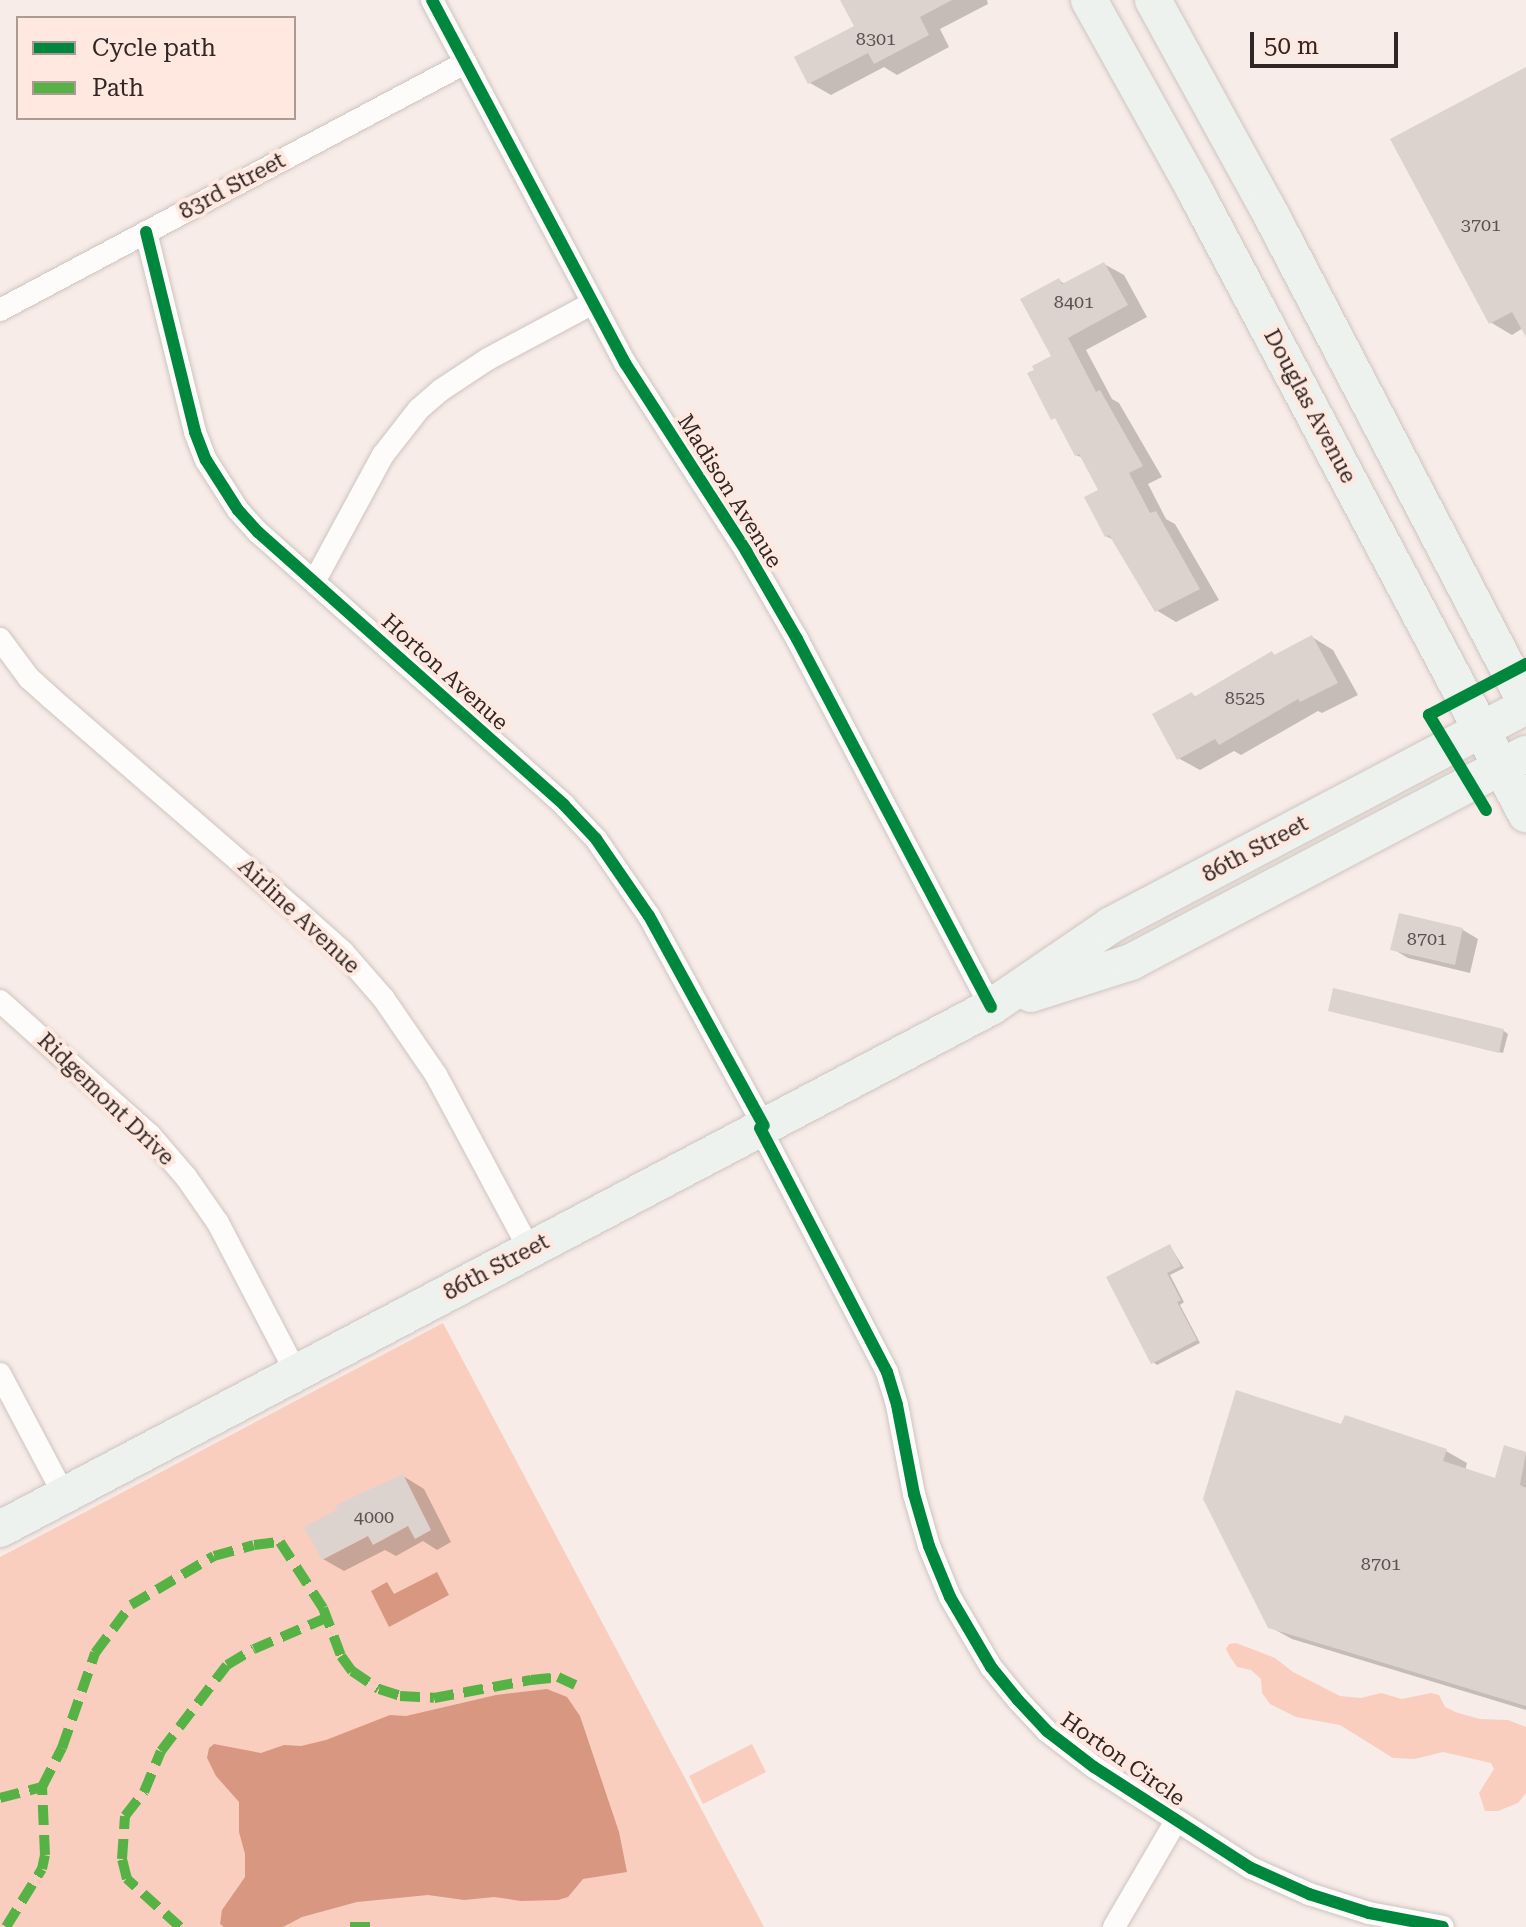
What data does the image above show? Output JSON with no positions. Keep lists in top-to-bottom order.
{
  "streets": {
    "main road": ["Douglas Avenue", "86th Street"],
    "street": [
      "83rd Street",
      "Madison Avenue",
      "Horton Avenue",
      "Airline Avenue",
      "Ridgemont Drive",
      "Horton Circle"
    ]
  },
  "crossings": [
    ["83rd Street", "Madison Avenue"],
    ["83rd Street", "Horton Avenue"],
    ["Douglas Avenue", "86th Street"],
    ["Madison Avenue", "86th Street"],
    ["Horton Avenue", "86th Street"],
    ["Horton Avenue", "Horton Circle"],
    ["86th Street", "Airline Avenue"],
    ["86th Street", "Ridgemont Drive"],
    ["86th Street", "Horton Circle"]
  ],
  "house_numbers": [
    "8301",
    "3701",
    "8401",
    "8525",
    "8701",
    "4000",
    "8701"
  ],
  "legend": ["Cycle path", "Path"],
  "scale_bar": "50 m"
}
